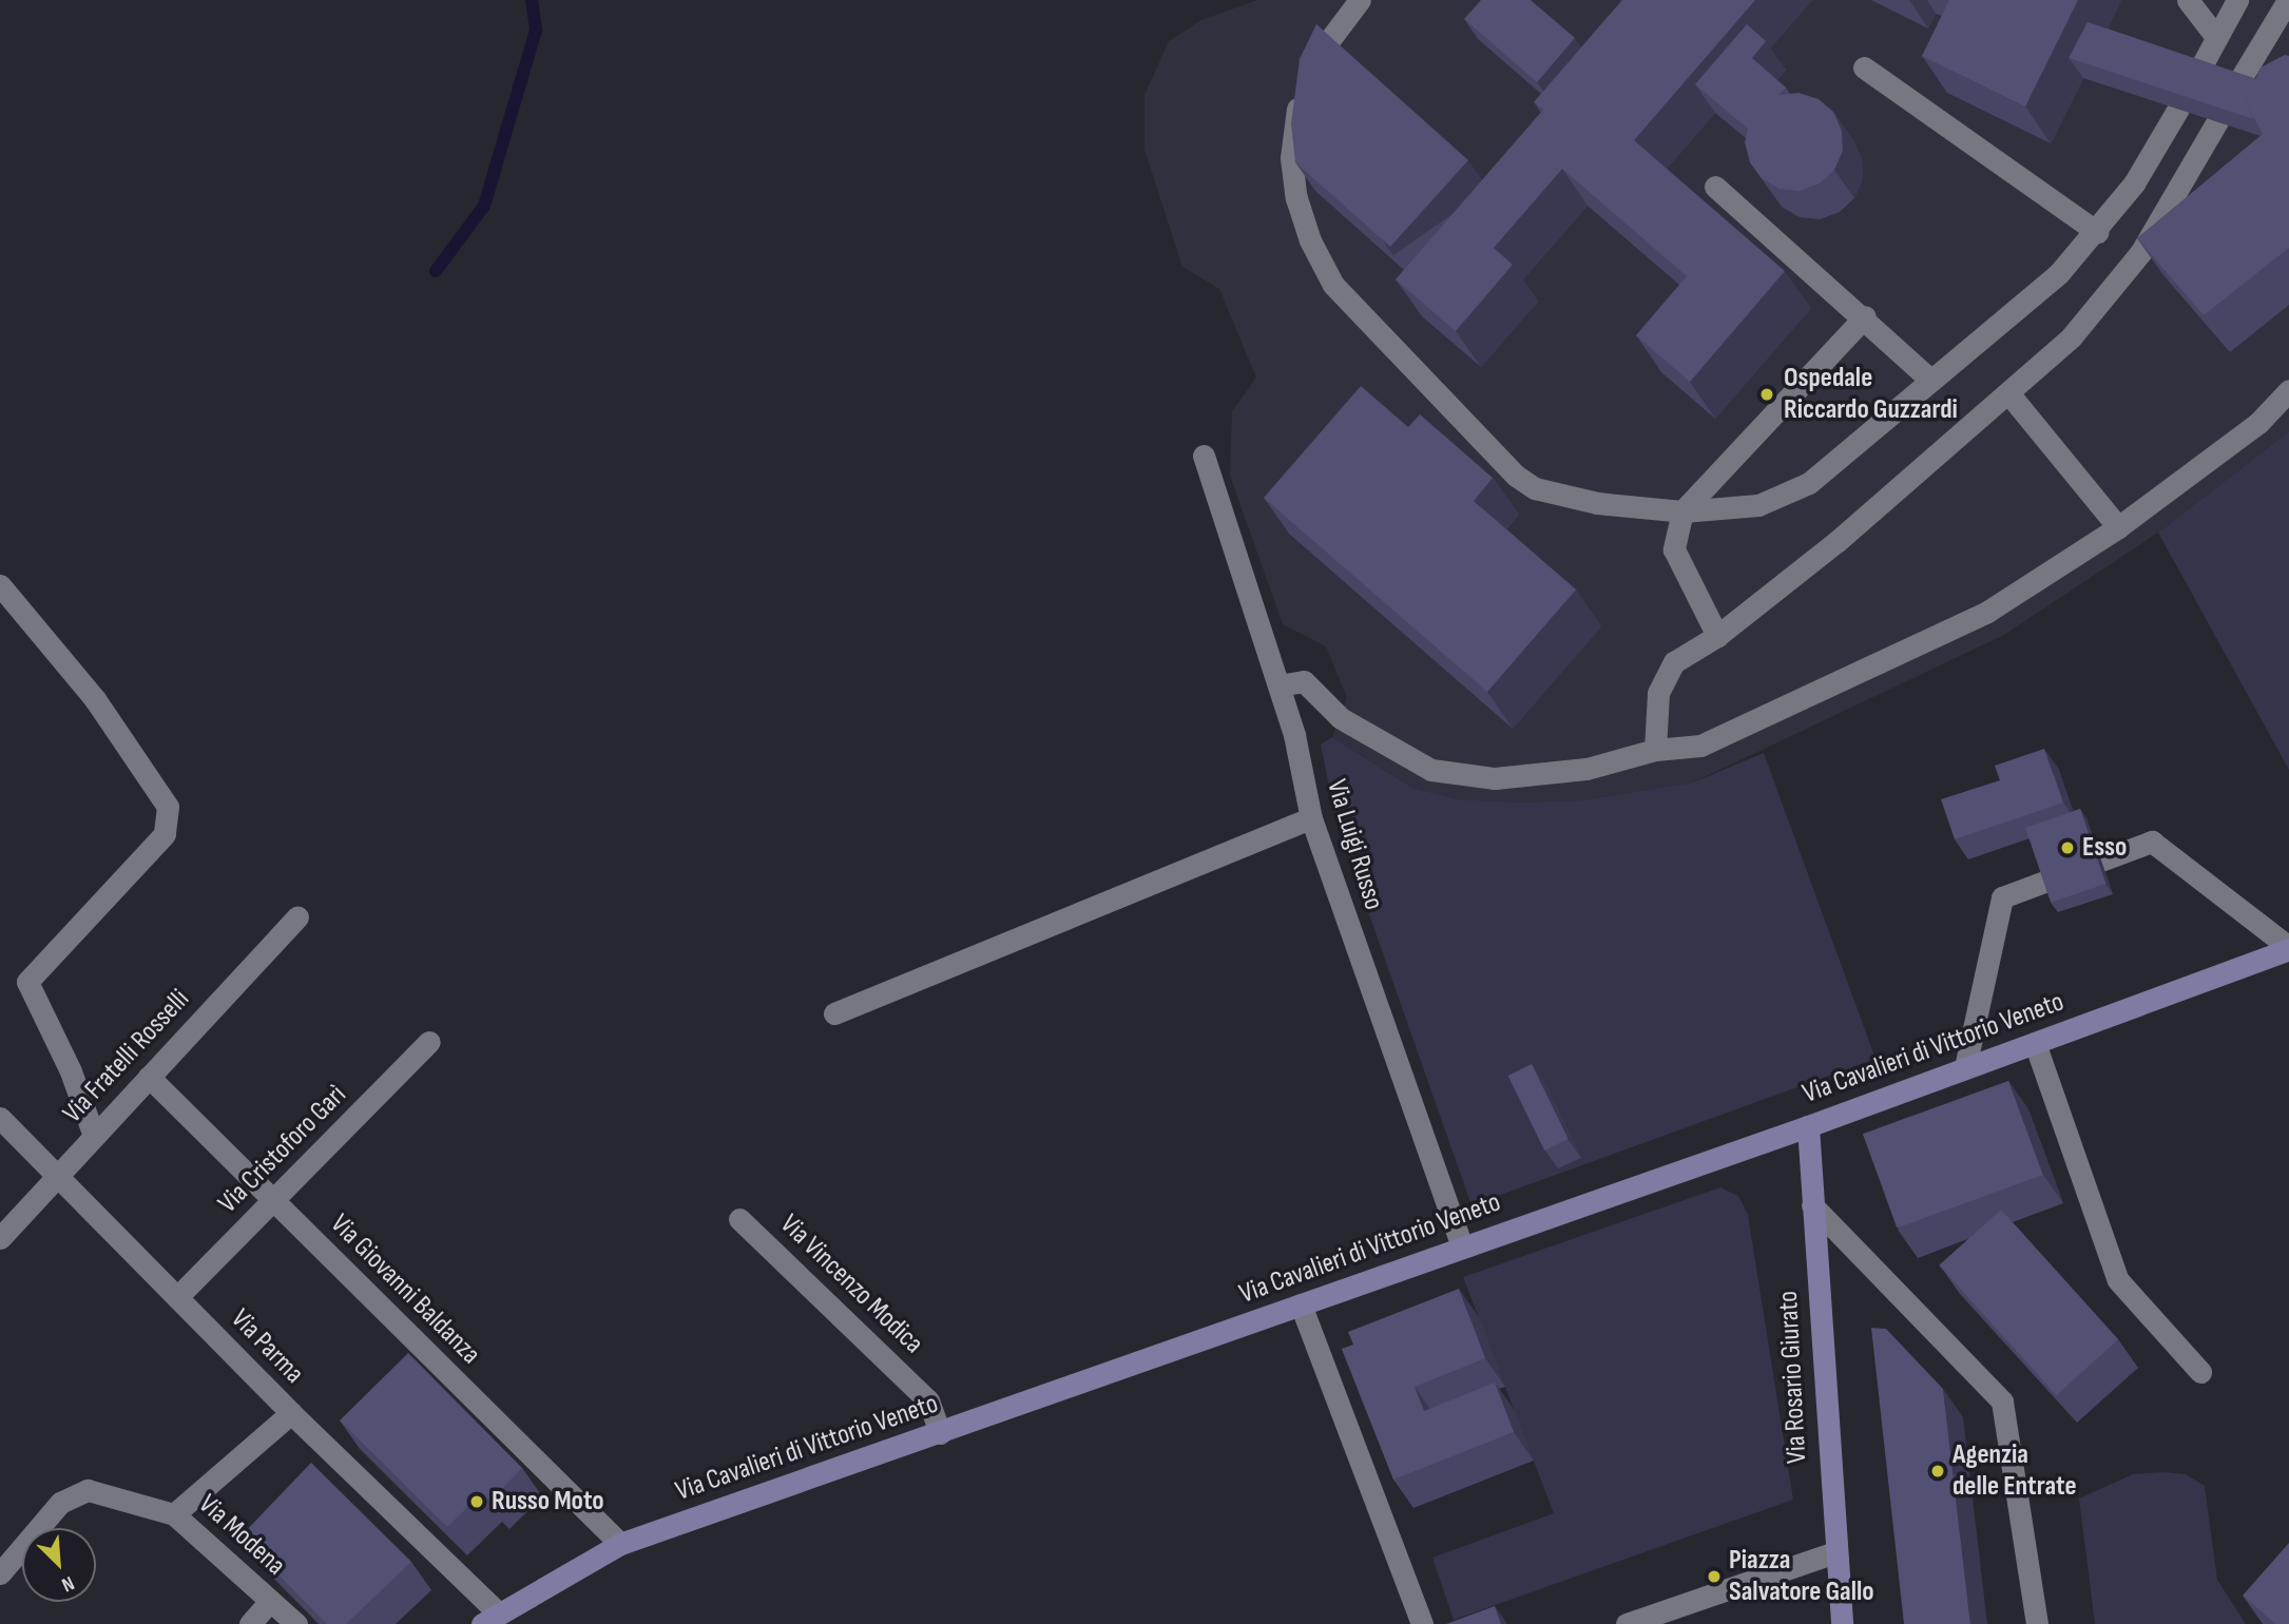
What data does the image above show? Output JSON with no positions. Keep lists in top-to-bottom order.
{
  "streets": {
    "main road": ["Via Cavalieri di Vittorio Veneto", "Via Rosario Giurato"],
    "street": [
      "Via Luigi Russo",
      "Via Fratelli Rosselli",
      "Via Cristoforo Garì",
      "Via Vincenzo Modica",
      "Via Giovanni Baldanza",
      "Via Parma",
      "Via Modena"
    ]
  },
  "crossings": [
    ["Via Luigi Russo", "Via Cavalieri di Vittorio Veneto"],
    ["Via Cavalieri di Vittorio Veneto", "Via Vincenzo Modica"],
    ["Via Cavalieri di Vittorio Veneto", "Via Giovanni Baldanza"],
    ["Via Cavalieri di Vittorio Veneto", "Via Parma"],
    ["Via Cavalieri di Vittorio Veneto", "Via Rosario Giurato"],
    ["Via Fratelli Rosselli", "Via Giovanni Baldanza"],
    ["Via Fratelli Rosselli", "Via Parma"],
    ["Via Cristoforo Garì", "Via Giovanni Baldanza"],
    ["Via Cristoforo Garì", "Via Parma"]
  ],
  "places": [
    "Ospedale Riccardo Guzzardi",
    "Esso",
    "Agenzia delle Entrate",
    "Russo Moto",
    "Piazza Salvatore Gallo"
  ],
  "north": "bottom right"
}
